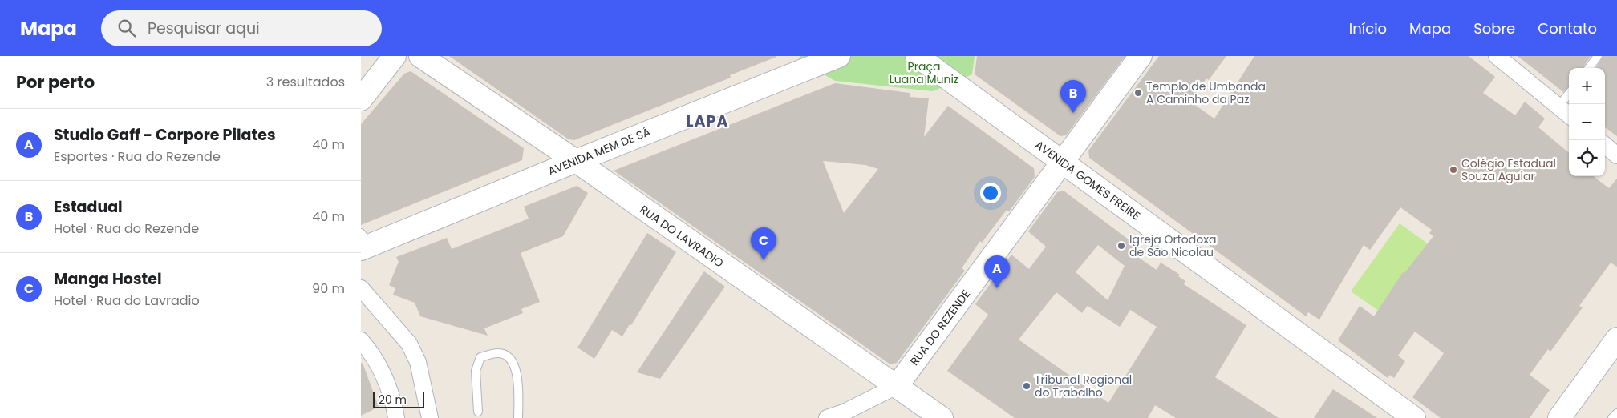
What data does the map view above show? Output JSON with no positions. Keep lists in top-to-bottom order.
{
  "streets": {
    "street": [
      "AVENIDA MEM DE SÁ",
      "AVENIDA GOMES FREIRE",
      "RUA DO LAVRADIO",
      "RUA DO REZENDE"
    ]
  },
  "crossings": [
    ["AVENIDA MEM DE SÁ", "RUA DO LAVRADIO"],
    ["AVENIDA GOMES FREIRE", "RUA DO REZENDE"],
    ["RUA DO LAVRADIO", "RUA DO REZENDE"]
  ],
  "districts": ["LAPA"],
  "parks": ["Praça Luana Muniz"],
  "places": [
    "Templo de Umbanda A Caminho da Paz",
    "Colégio Estadual Souza Aguiar",
    "Igreja Ortodoxa de São Nicolau",
    "Tribunal Regional do Trabalho"
  ],
  "scale_bar": "20 m",
  "page": {
    "header": "Mapa",
    "search": "Pesquisar aqui",
    "nav": [
      "Início",
      "Mapa",
      "Sobre",
      "Contato"
    ],
    "heading": ["Por perto", "3 resultados"],
    "map_buttons": ["+", "−"],
    "pins": ["B", "C", "A"],
    "list": [
      {
        "mark": "A",
        "name": "Studio Gaff - Corpore Pilates",
        "note": "Esportes · Rua do Rezende",
        "value": "40 m"
      },
      {
        "mark": "B",
        "name": "Estadual",
        "note": "Hotel · Rua do Rezende",
        "value": "40 m"
      },
      {
        "mark": "C",
        "name": "Manga Hostel",
        "note": "Hotel · Rua do Lavradio",
        "value": "90 m"
      }
    ],
    "scale": "20 m"
  }
}
